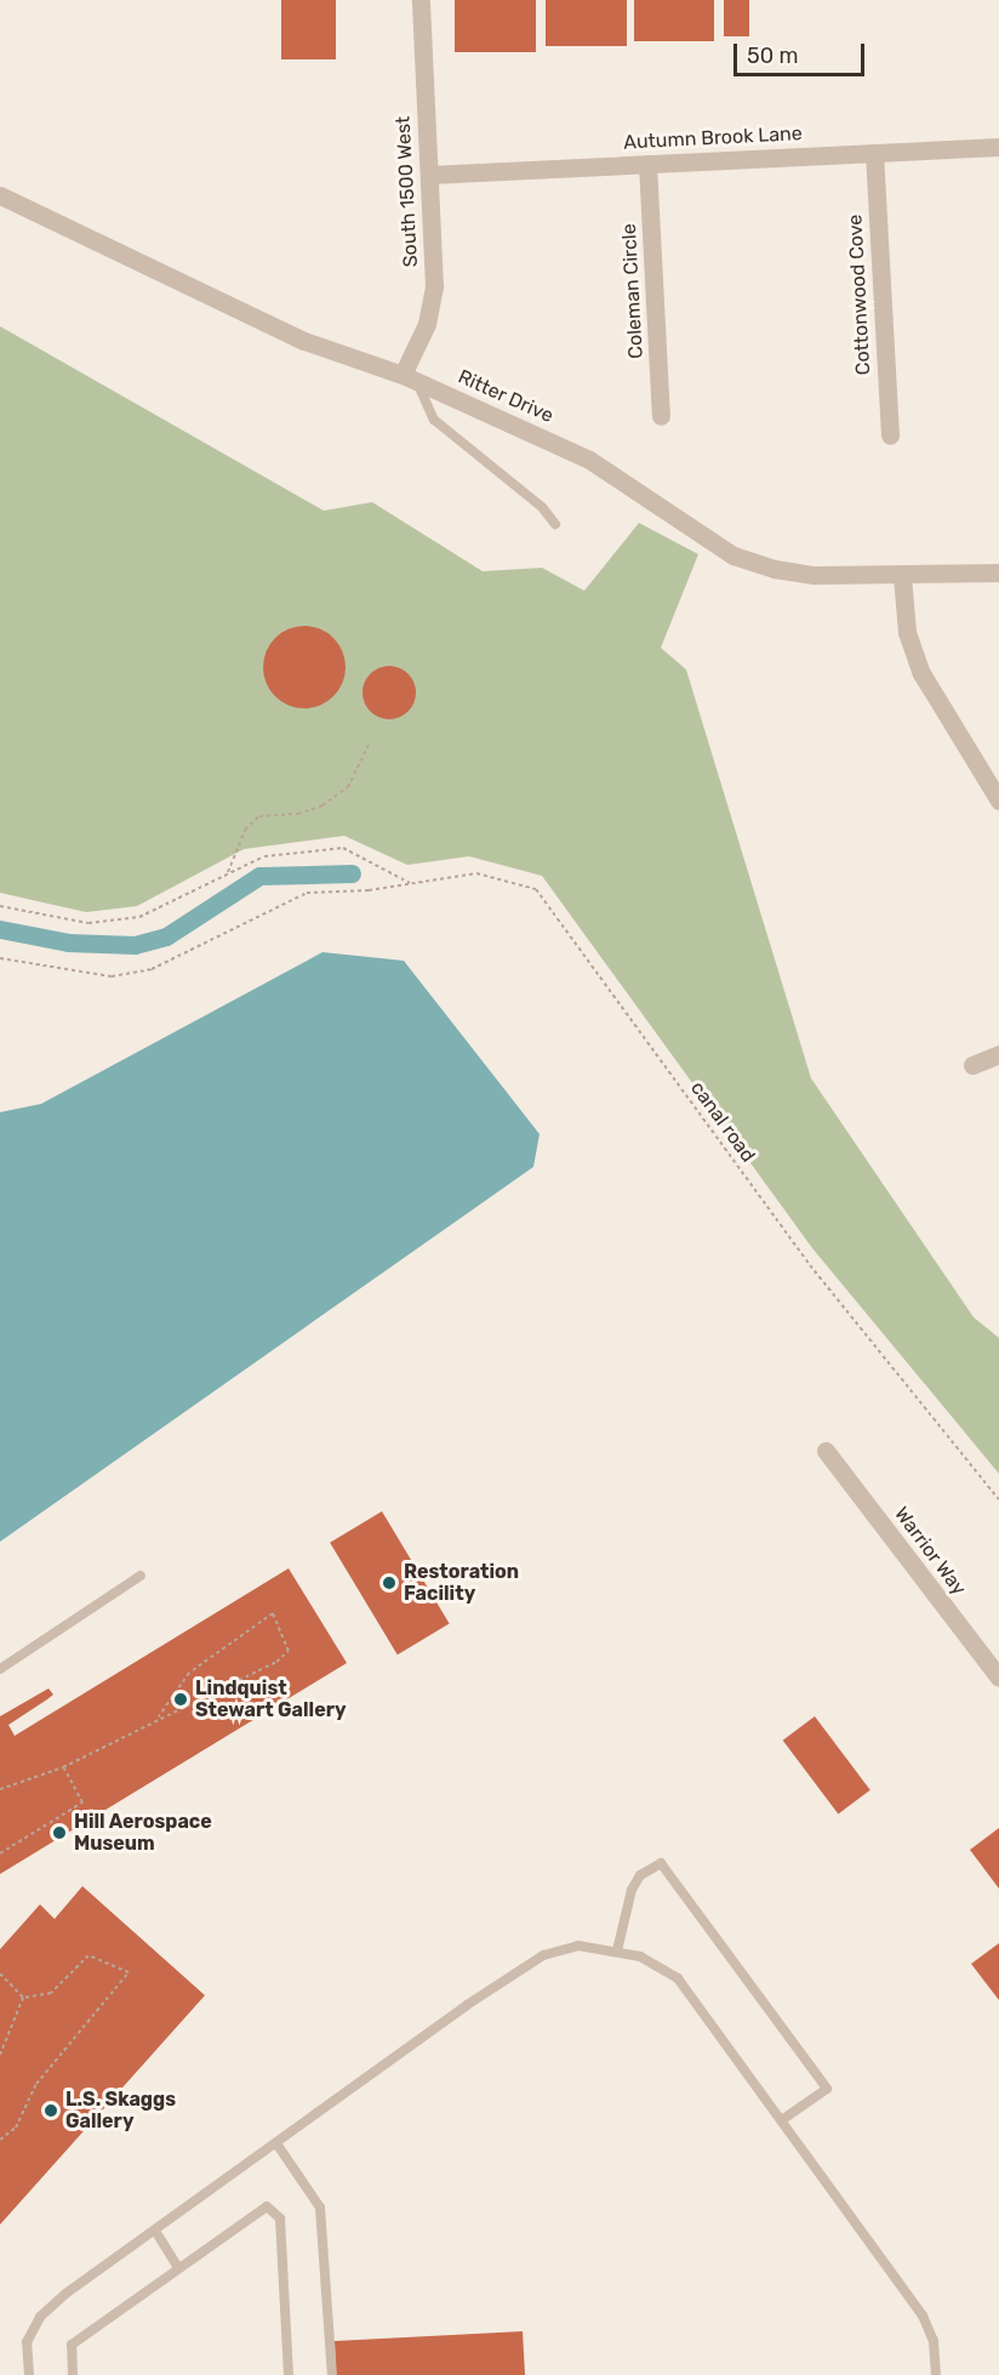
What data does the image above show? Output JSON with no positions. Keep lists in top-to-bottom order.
{
  "streets": {
    "street": [
      "Autumn Brook Lane",
      "South 1500 West",
      "Coleman Circle",
      "Cottonwood Cove",
      "Ritter Drive",
      "Warrior Way"
    ],
    "path": ["canal road"]
  },
  "crossings": [
    ["Autumn Brook Lane", "South 1500 West"],
    ["Autumn Brook Lane", "Coleman Circle"],
    ["Autumn Brook Lane", "Cottonwood Cove"],
    ["South 1500 West", "Ritter Drive"]
  ],
  "places": [
    "Restoration Facility",
    "Lindquist Stewart Gallery",
    "Hill Aerospace Museum",
    "L.S. Skaggs Gallery"
  ],
  "scale_bar": "50 m"
}
